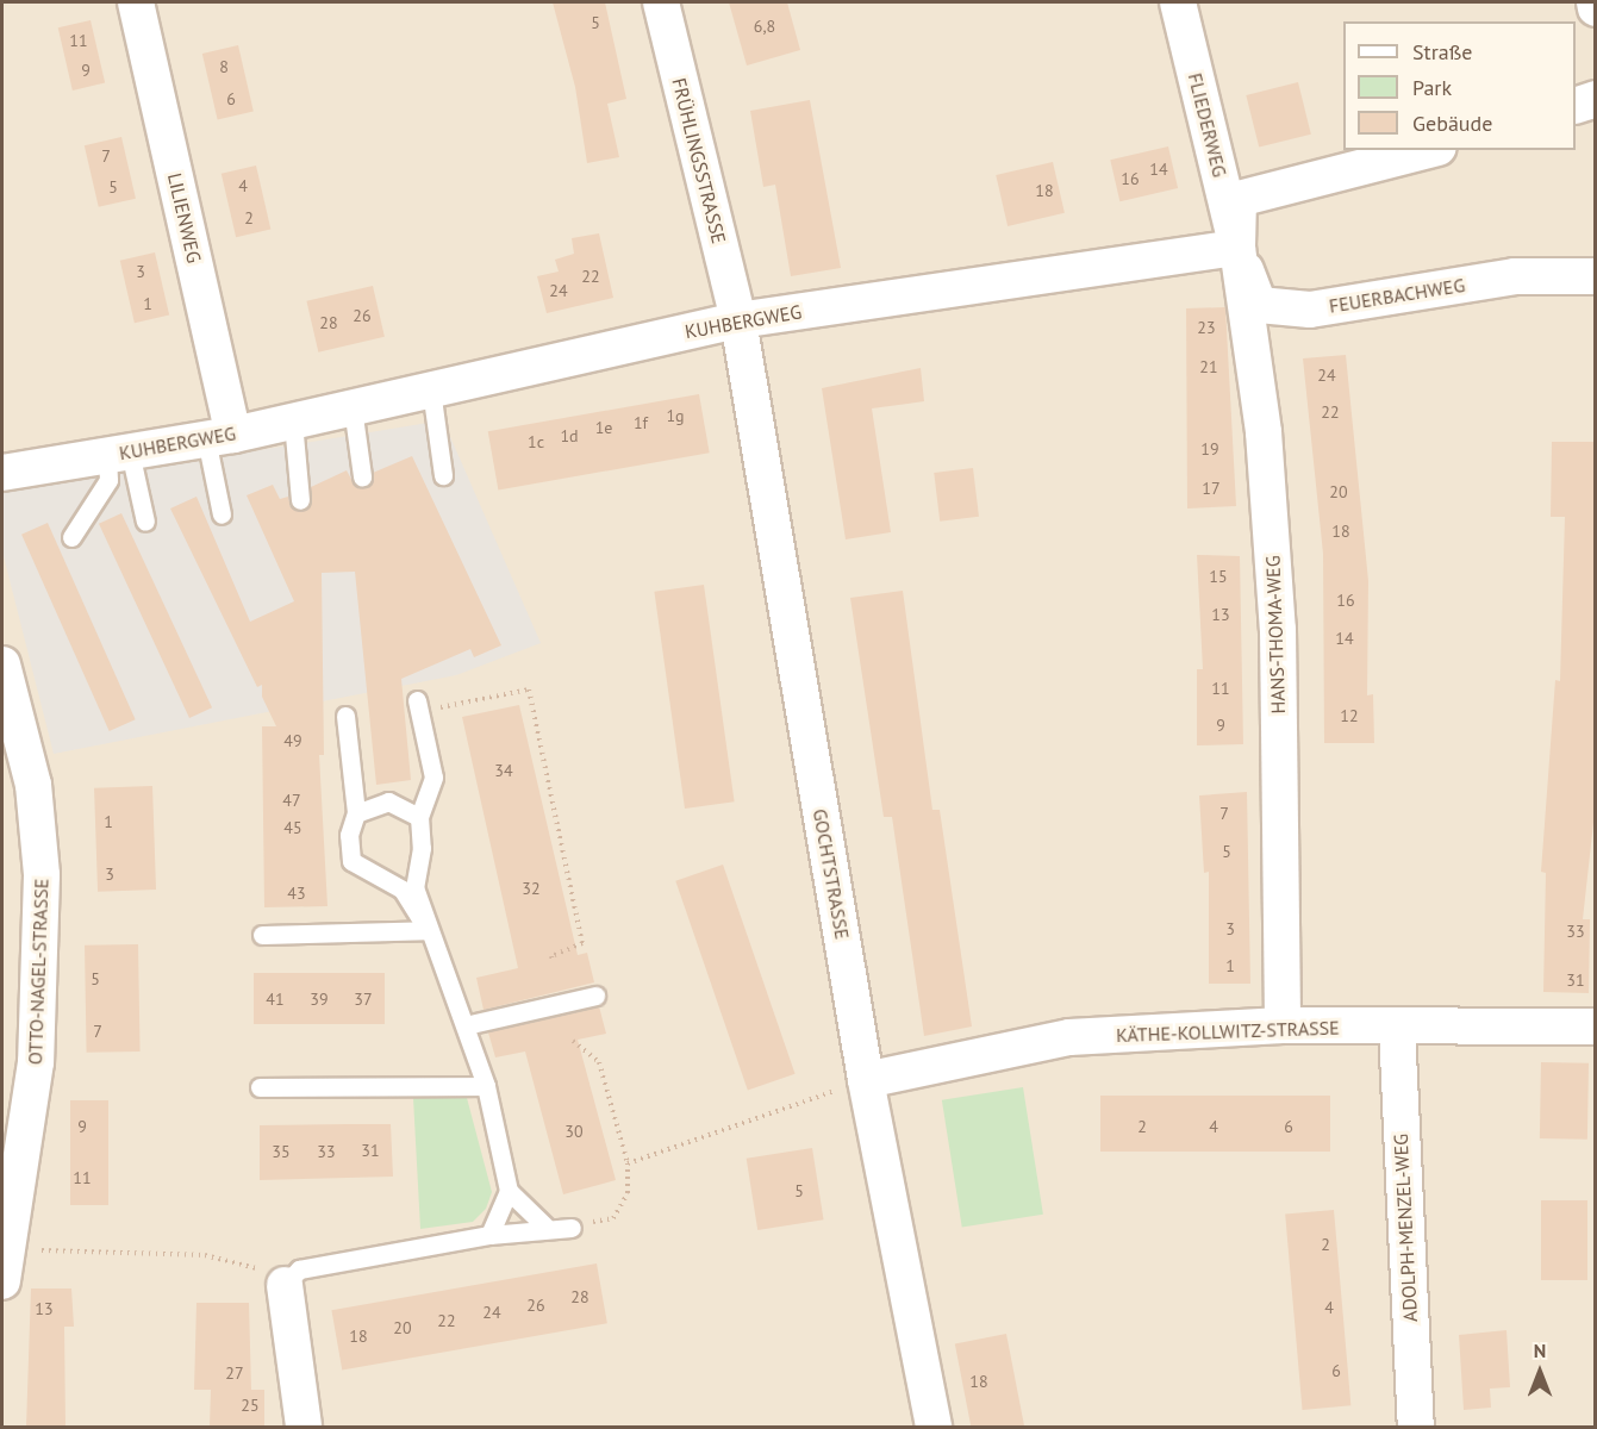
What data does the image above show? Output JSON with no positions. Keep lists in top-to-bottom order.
{
  "streets": {
    "street": [
      "FLIEDERWEG",
      "FRÜHLINGSSTRASSE",
      "LILIENWEG",
      "FEUERBACHWEG",
      "KUHBERGWEG",
      "HANS-THOMA-WEG",
      "GOCHTSTRASSE",
      "OTTO-NAGEL-STRASSE",
      "KÄTHE-KOLLWITZ-STRASSE",
      "ADOLPH-MENZEL-WEG"
    ]
  },
  "crossings": [
    ["FLIEDERWEG", "FEUERBACHWEG"],
    ["FLIEDERWEG", "KUHBERGWEG"],
    ["FLIEDERWEG", "HANS-THOMA-WEG"],
    ["FRÜHLINGSSTRASSE", "KUHBERGWEG"],
    ["FRÜHLINGSSTRASSE", "GOCHTSTRASSE"],
    ["LILIENWEG", "KUHBERGWEG"],
    ["FEUERBACHWEG", "KUHBERGWEG"],
    ["FEUERBACHWEG", "HANS-THOMA-WEG"],
    ["KUHBERGWEG", "HANS-THOMA-WEG"],
    ["KUHBERGWEG", "GOCHTSTRASSE"],
    ["HANS-THOMA-WEG", "KÄTHE-KOLLWITZ-STRASSE"],
    ["GOCHTSTRASSE", "KÄTHE-KOLLWITZ-STRASSE"],
    ["KÄTHE-KOLLWITZ-STRASSE", "ADOLPH-MENZEL-WEG"]
  ],
  "house_numbers": [
    "5",
    "6,8",
    "11",
    "8",
    "9",
    "6",
    "7",
    "14",
    "16",
    "4",
    "5",
    "18",
    "2",
    "3",
    "22",
    "24",
    "1",
    "26",
    "28",
    "23",
    "21",
    "24",
    "22",
    "1g",
    "1f",
    "1e",
    "1d",
    "1c",
    "19",
    "17",
    "20",
    "18",
    "15",
    "16",
    "13",
    "14",
    "11",
    "12",
    "9",
    "49",
    "34",
    "47",
    "7",
    "1",
    "45",
    "5",
    "3",
    "32",
    "43",
    "3",
    "33",
    "1",
    "5",
    "31",
    "41",
    "39",
    "37",
    "7",
    "9",
    "2",
    "4",
    "6",
    "30",
    "31",
    "35",
    "33",
    "11",
    "5",
    "2",
    "28",
    "26",
    "4",
    "13",
    "24",
    "22",
    "20",
    "18",
    "6",
    "27",
    "18",
    "25"
  ],
  "legend": ["Straße", "Park", "Gebäude"],
  "north": "top"
}
